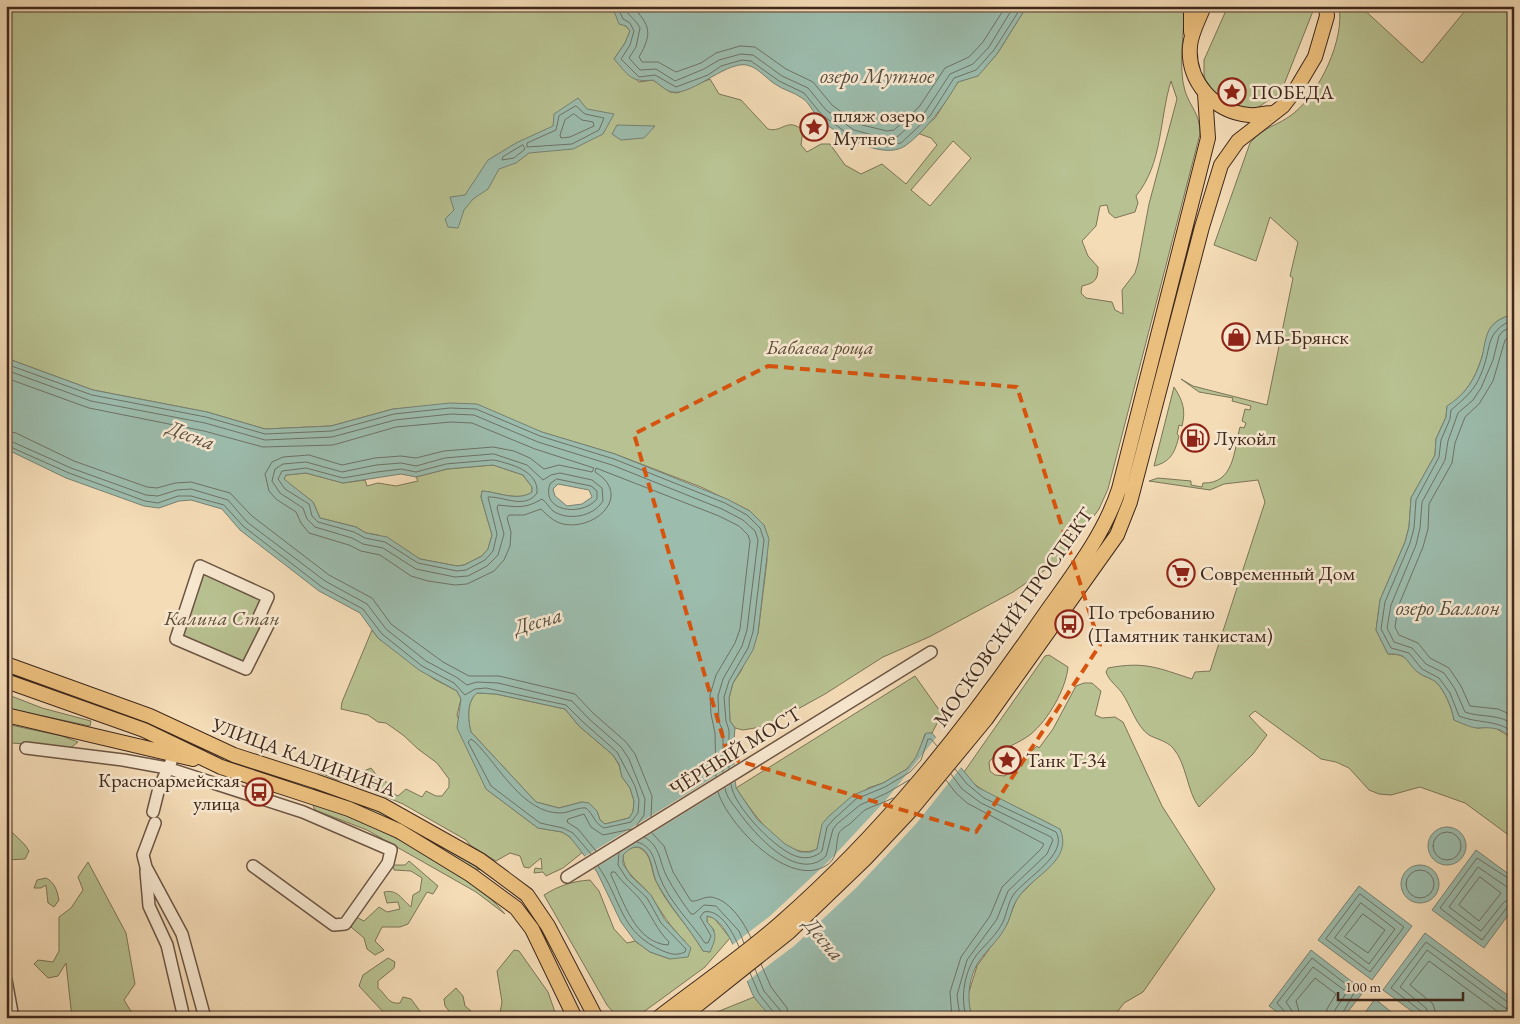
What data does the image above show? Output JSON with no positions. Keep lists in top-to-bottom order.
{
  "streets": {
    "main road": ["МОСКОВСКИЙ ПРОСПЕКТ", "УЛИЦА КАЛИНИНА"],
    "street": ["ЧЁРНЫЙ МОСТ"]
  },
  "water": ["озеро Мутное", "Десна", "озеро Баллон"],
  "parks": ["Бабаева роща", "Калина Стан"],
  "places": {
    "place": ["ПОБЕДА", "пляж озеро Мутное", "Танк Т-34"],
    "shop": ["МБ-Брянск"],
    "fuel station": ["Лукойл"],
    "supermarket": ["Современный Дом"],
    "bus stop": ["По требованию (Памятник танкистам)", "Красноармейская улица"]
  },
  "scale_bar": "100 m"
}
